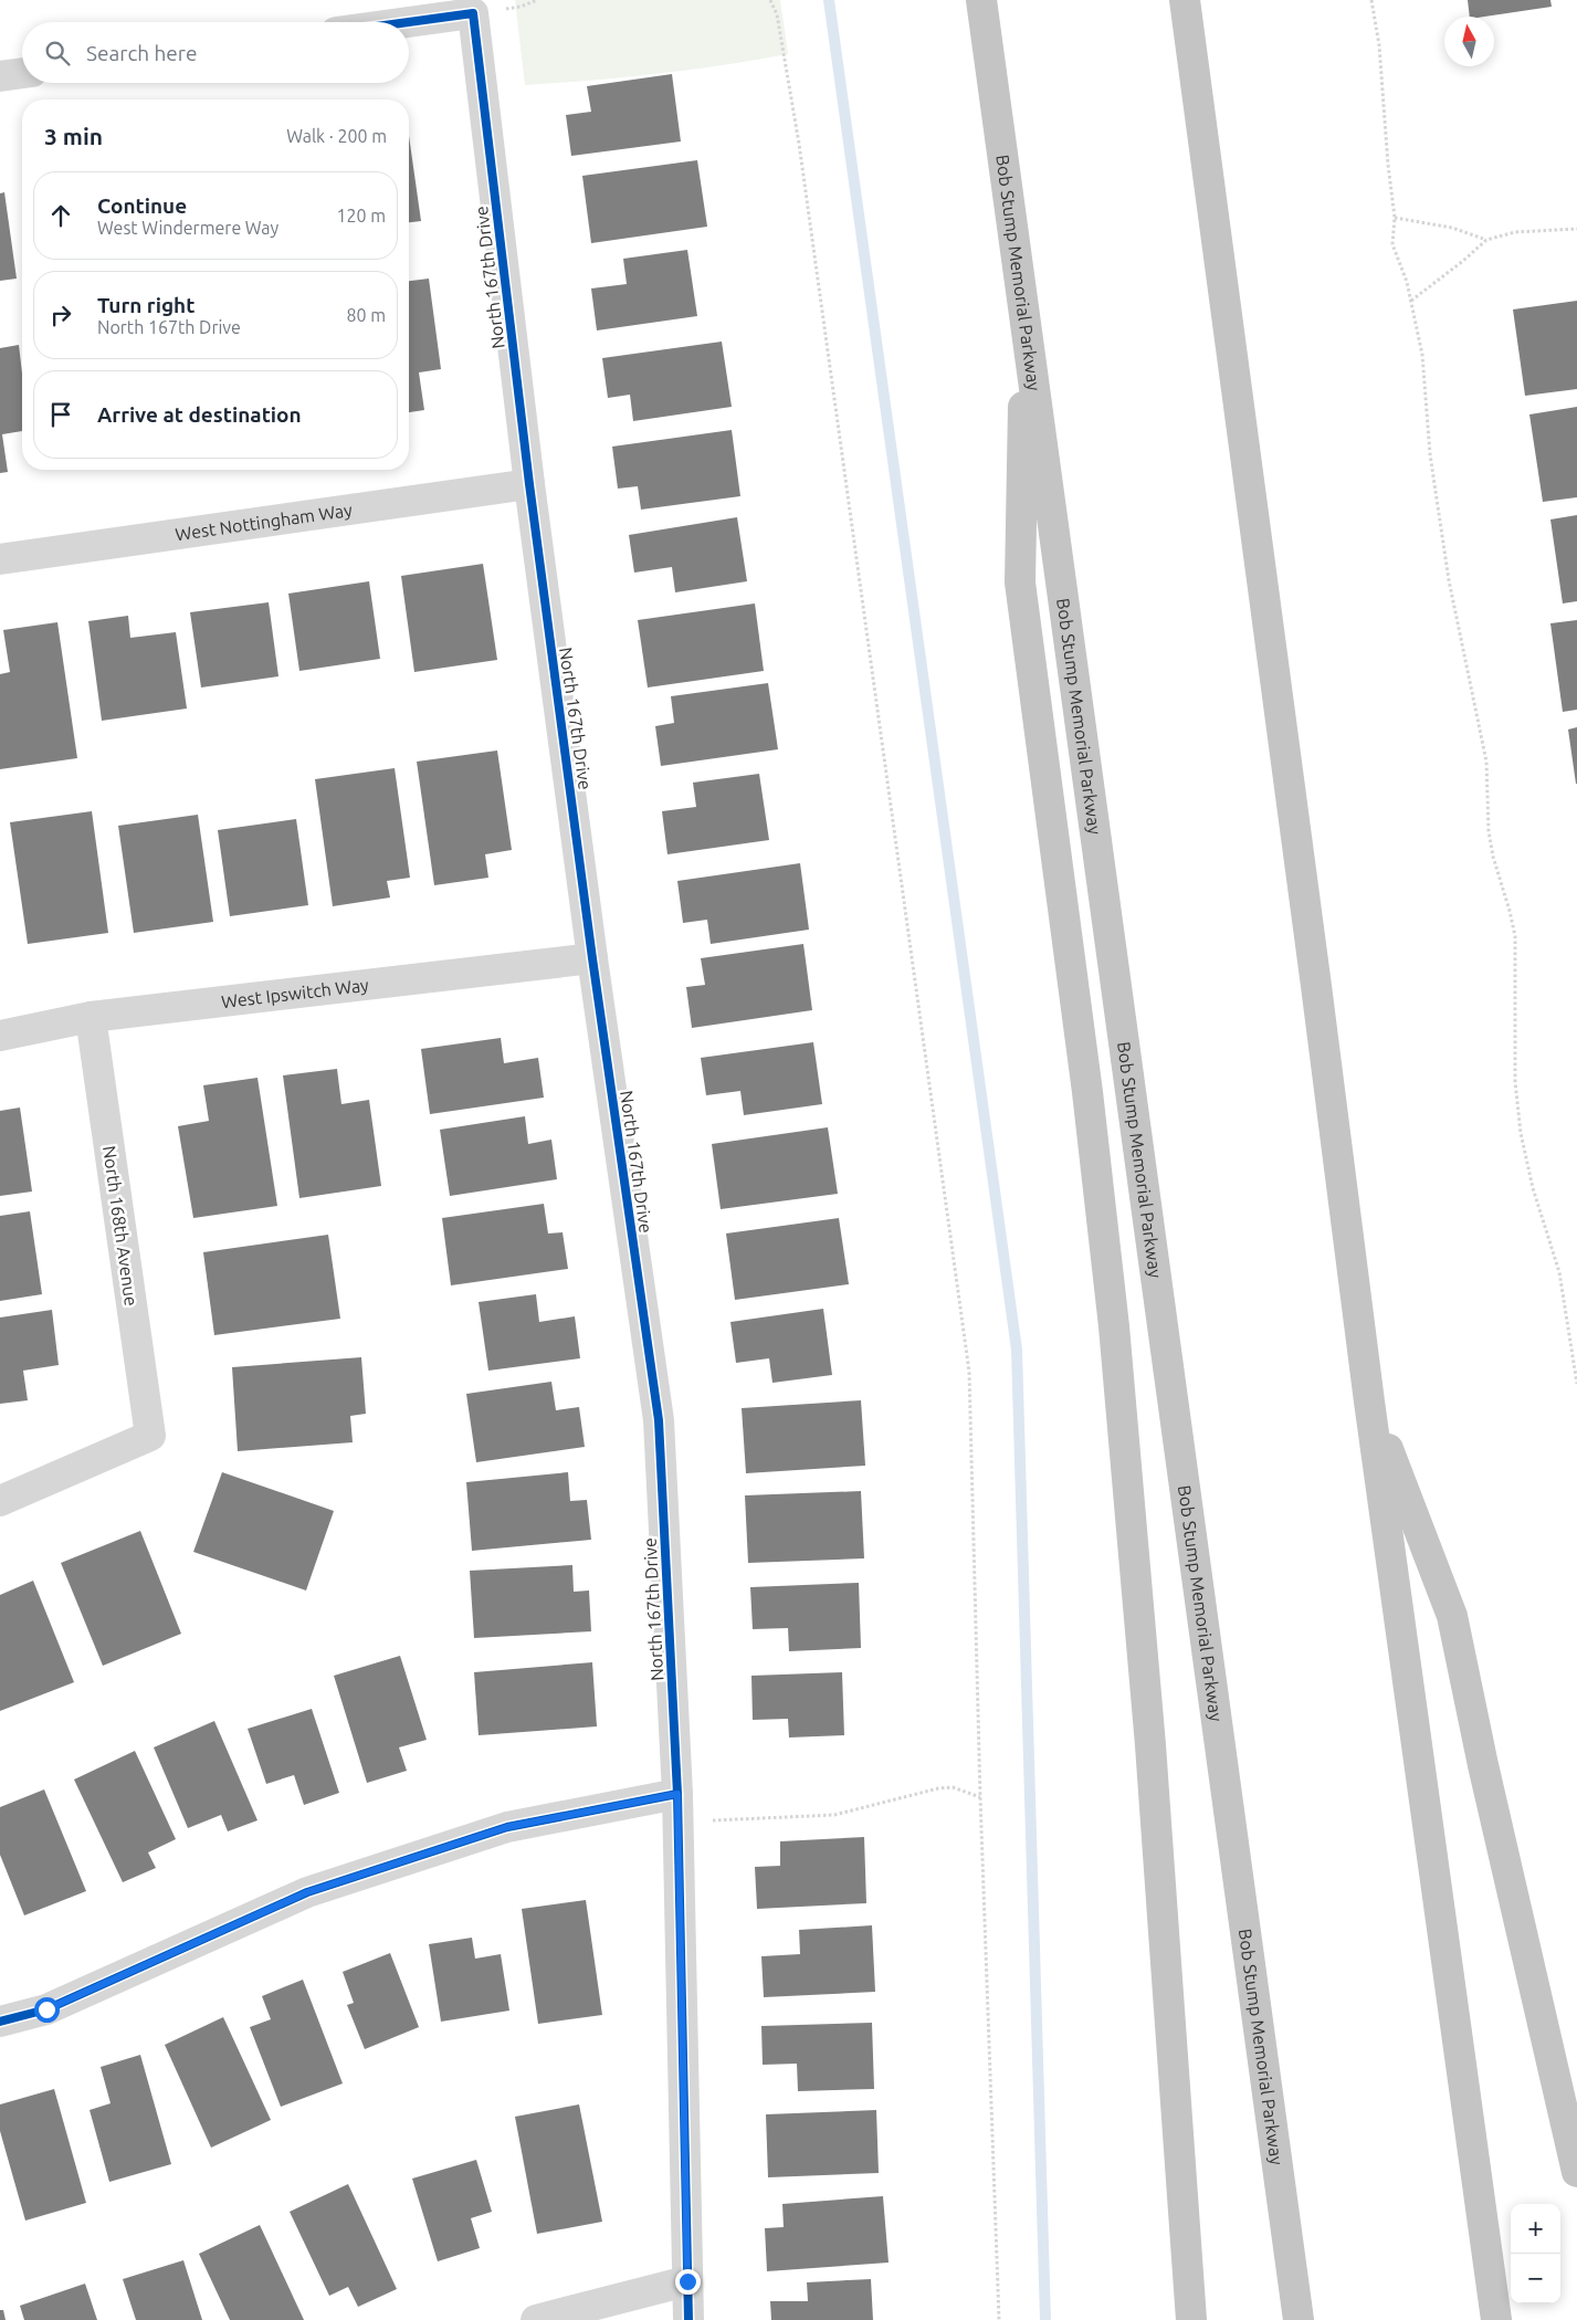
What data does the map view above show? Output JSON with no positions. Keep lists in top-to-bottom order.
{
  "streets": {
    "highway": ["Bob Stump Memorial Parkway"],
    "street": [
      "North 167th Drive",
      "West Nottingham Way",
      "West Ipswitch Way",
      "North 168th Avenue"
    ]
  },
  "crossings": [
    ["North 167th Drive", "West Nottingham Way"],
    ["North 167th Drive", "West Ipswitch Way"],
    ["West Ipswitch Way", "North 168th Avenue"]
  ],
  "north": "top",
  "page": {
    "search": "Search here",
    "heading": ["3 min", "Walk · 200 m"],
    "list": [
      ["Continue", "West Windermere Way", "120 m"],
      ["Turn right", "North 167th Drive", "80 m"],
      "Arrive at destination"
    ],
    "map_buttons": ["+", "−"]
  }
}
